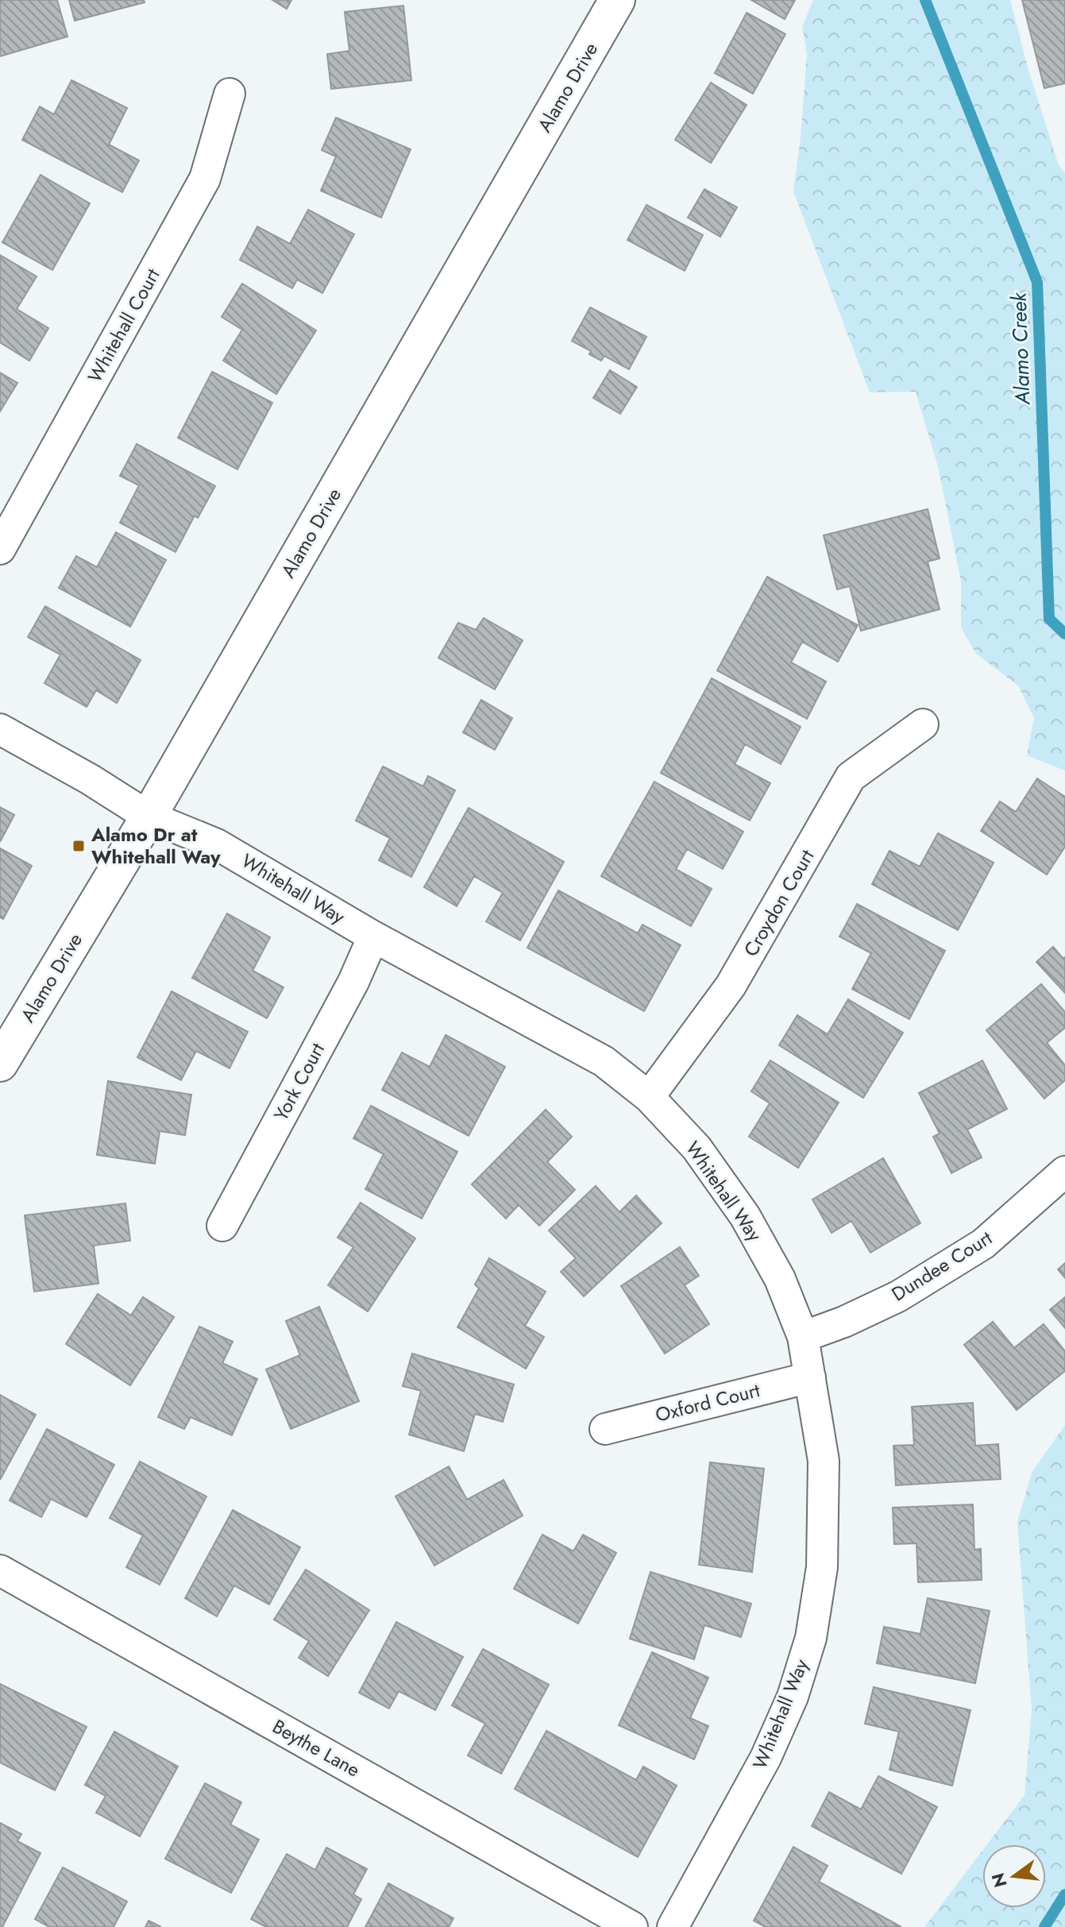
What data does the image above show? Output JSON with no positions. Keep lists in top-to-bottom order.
{
  "streets": {
    "main road": ["Alamo Drive"],
    "street": [
      "Whitehall Court",
      "Whitehall Way",
      "Croydon Court",
      "York Court",
      "Dundee Court",
      "Oxford Court",
      "Beythe Lane"
    ]
  },
  "crossings": [
    ["Alamo Drive", "Whitehall Way"],
    ["Whitehall Way", "Croydon Court"],
    ["Whitehall Way", "York Court"],
    ["Whitehall Way", "Dundee Court"],
    ["Whitehall Way", "Oxford Court"]
  ],
  "water": ["Alamo Creek"],
  "places": {
    "transit": ["Alamo Dr at Whitehall Way"]
  },
  "north": "left"
}
